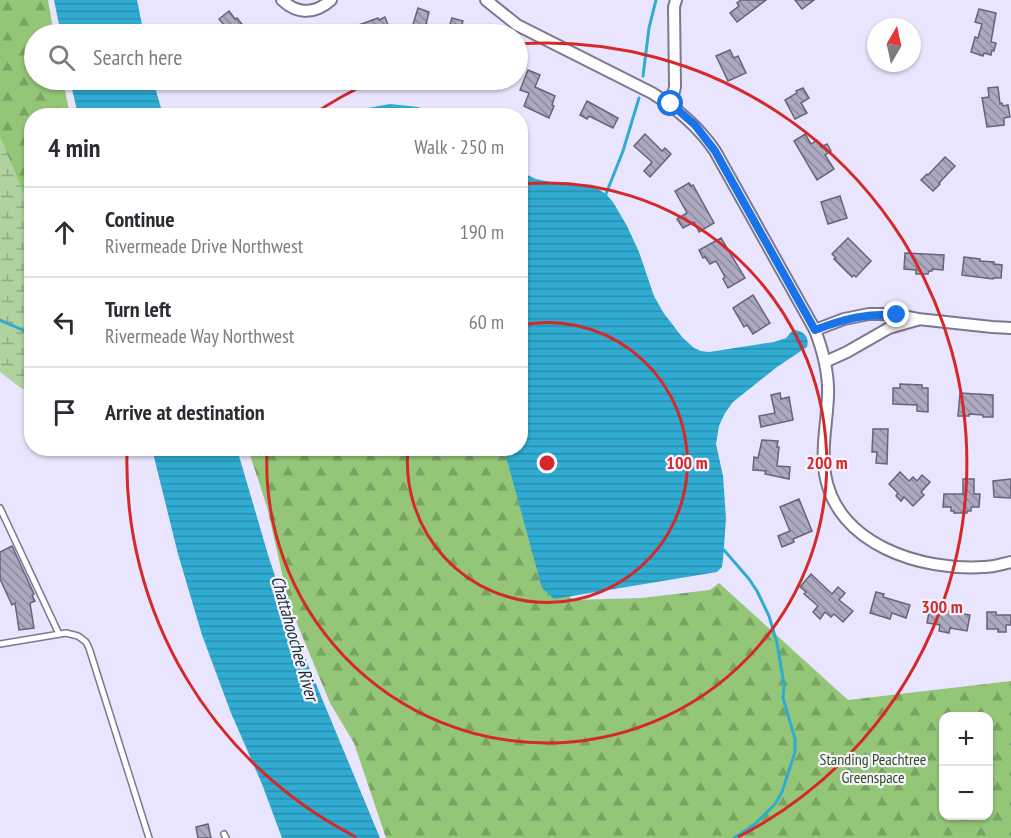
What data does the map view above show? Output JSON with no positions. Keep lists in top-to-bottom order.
{
  "water": ["Chattahoochee River"],
  "parks": ["Standing Peachtree Greenspace"],
  "north": "top",
  "page": {
    "search": "Search here",
    "heading": ["4 min", "Walk · 250 m"],
    "list": [
      ["Continue", "Rivermeade Drive Northwest", "190 m"],
      ["Turn left", "Rivermeade Way Northwest", "60 m"],
      "Arrive at destination"
    ],
    "map_buttons": ["+", "−"]
  },
  "rings": ["100 m", "200 m", "300 m"]
}
